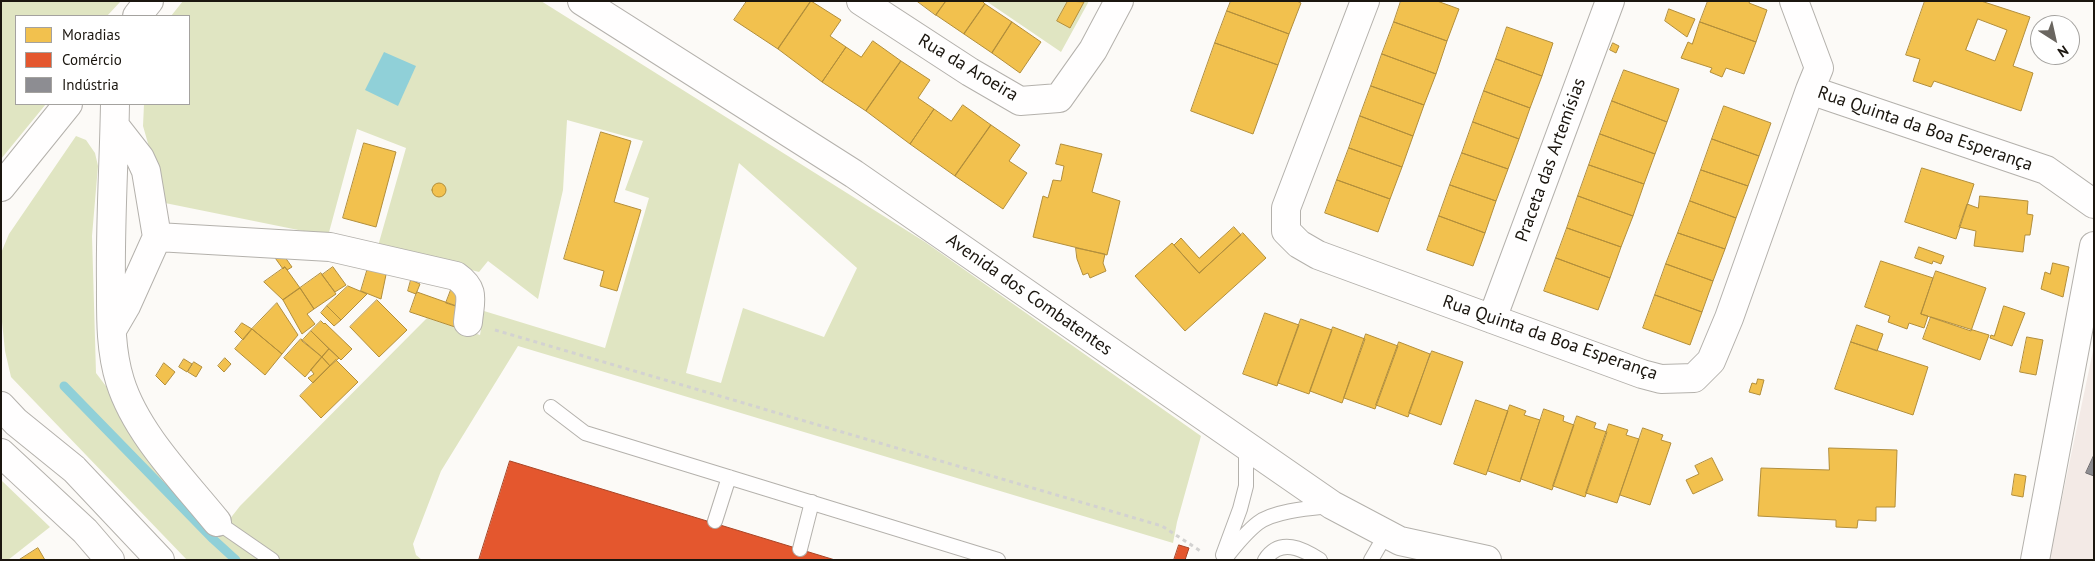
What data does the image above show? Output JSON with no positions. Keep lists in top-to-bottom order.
{
  "streets": {
    "street": [
      "Rua da Aroeira",
      "Rua Quinta da Boa Esperança",
      "Praceta das Artemísias",
      "Avenida dos Combatentes"
    ]
  },
  "crossings": [
    ["Rua Quinta da Boa Esperança", "Praceta das Artemísias"]
  ],
  "legend": ["Moradias", "Comércio", "Indústria"],
  "north": "bottom right"
}
